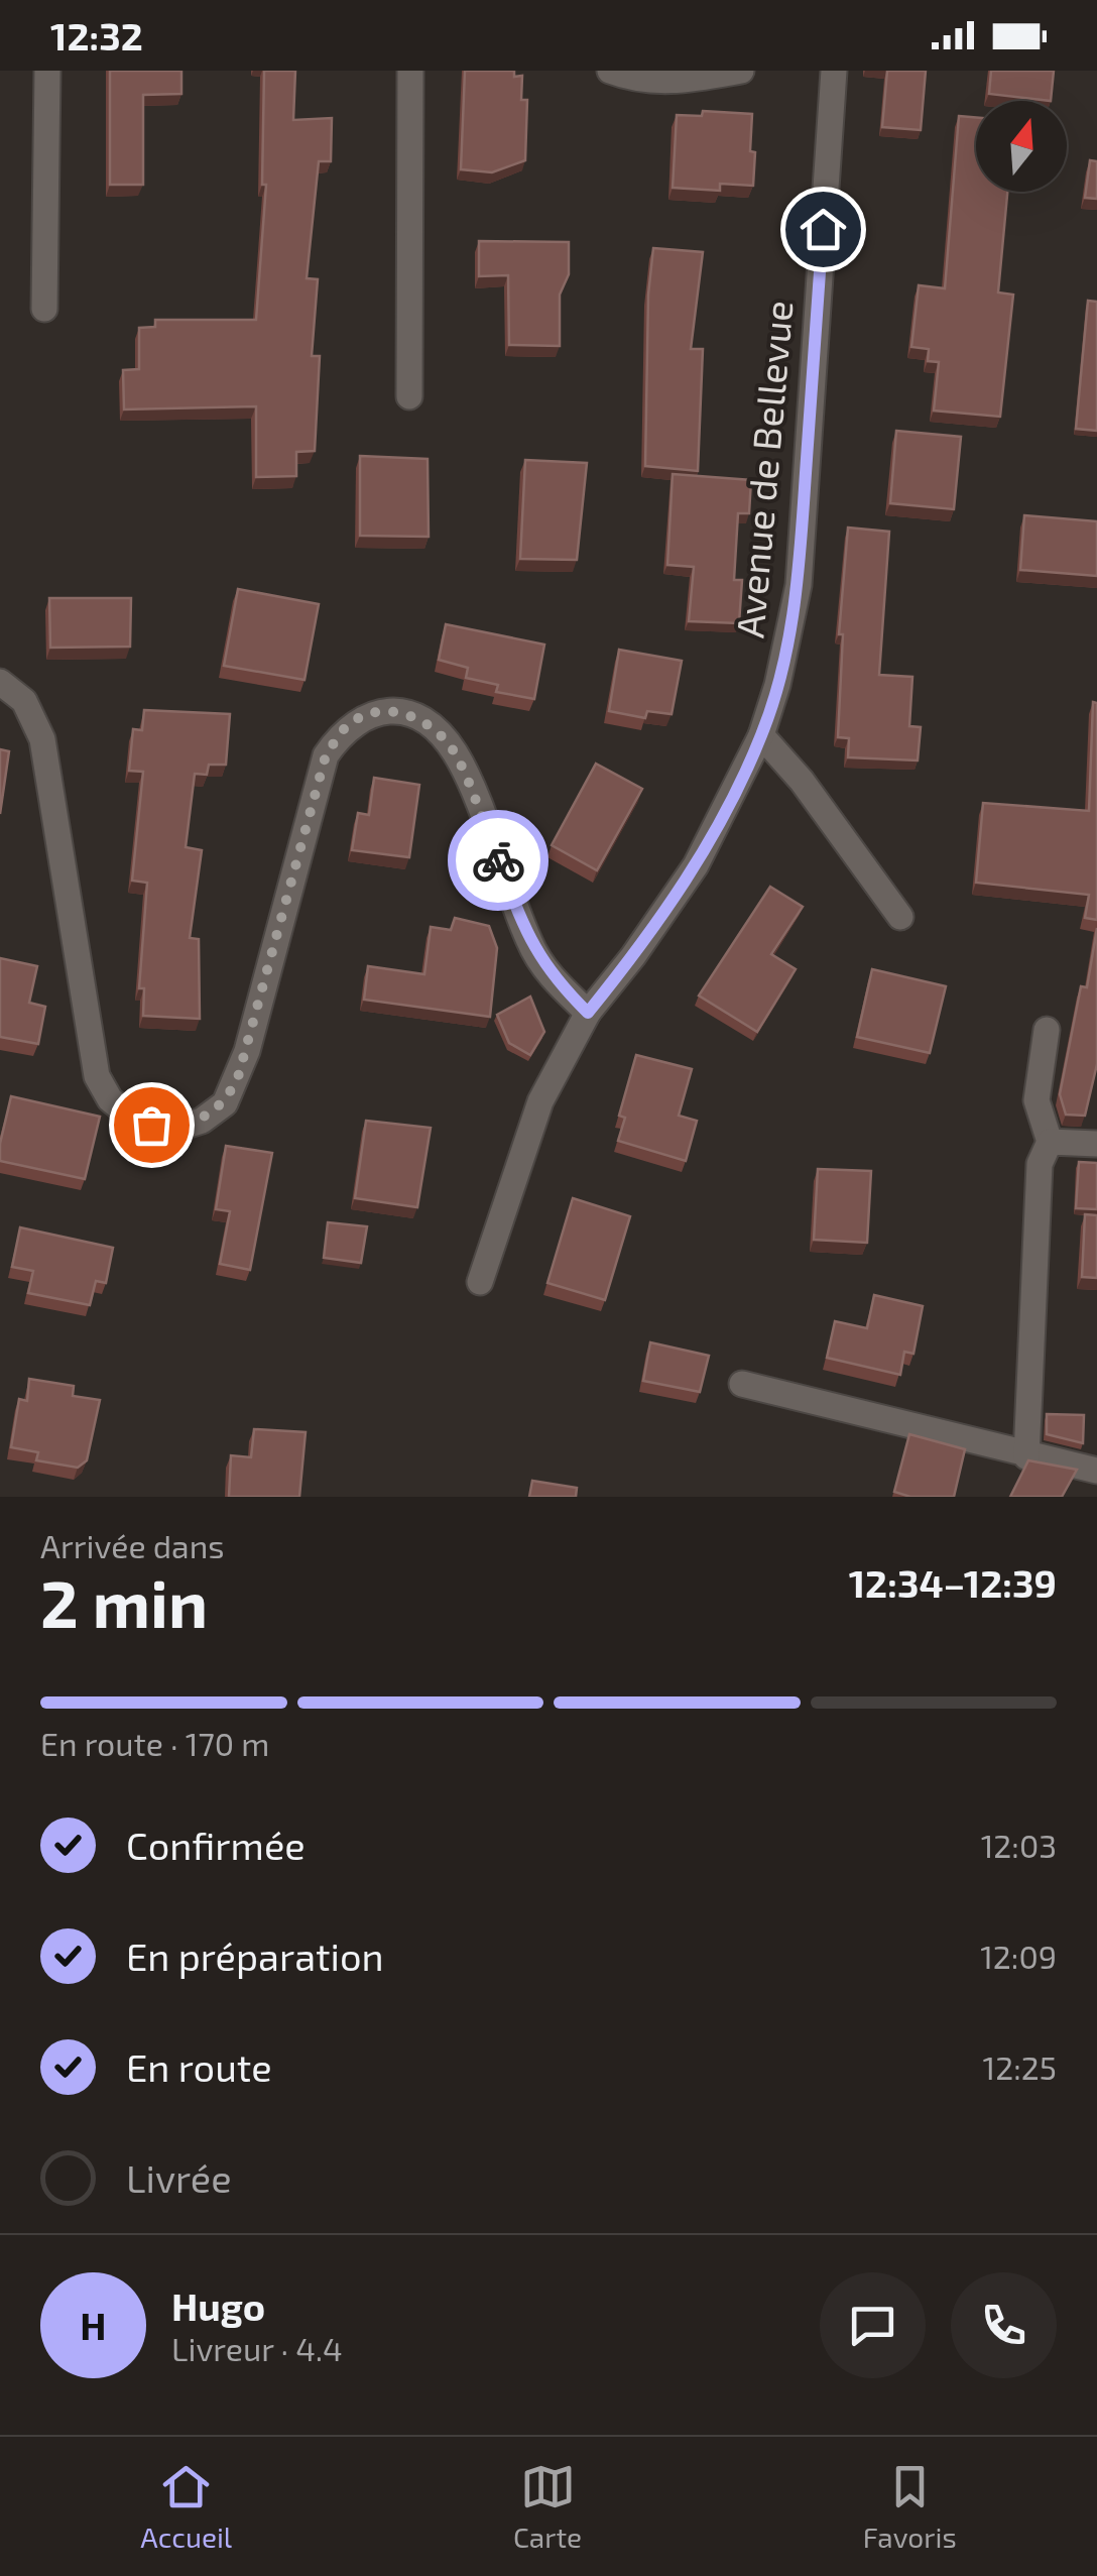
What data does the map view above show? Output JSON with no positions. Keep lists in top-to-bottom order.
{
  "streets": {
    "street": ["Avenue de Bellevue"]
  },
  "north": "top",
  "page": {
    "status": "12:32",
    "heading": ["2 min", "Arrivée dans", "12:34–12:39"],
    "panel": ["Hugo", "Livreur · 4.4"],
    "bar": "En route · 170 m",
    "list": [
      ["Confirmée", "12:03"],
      ["En préparation", "12:09"],
      ["En route", "12:25"],
      "Livrée"
    ],
    "round": "H",
    "tabs": ["Accueil", "Carte", "Favoris"]
  }
}
